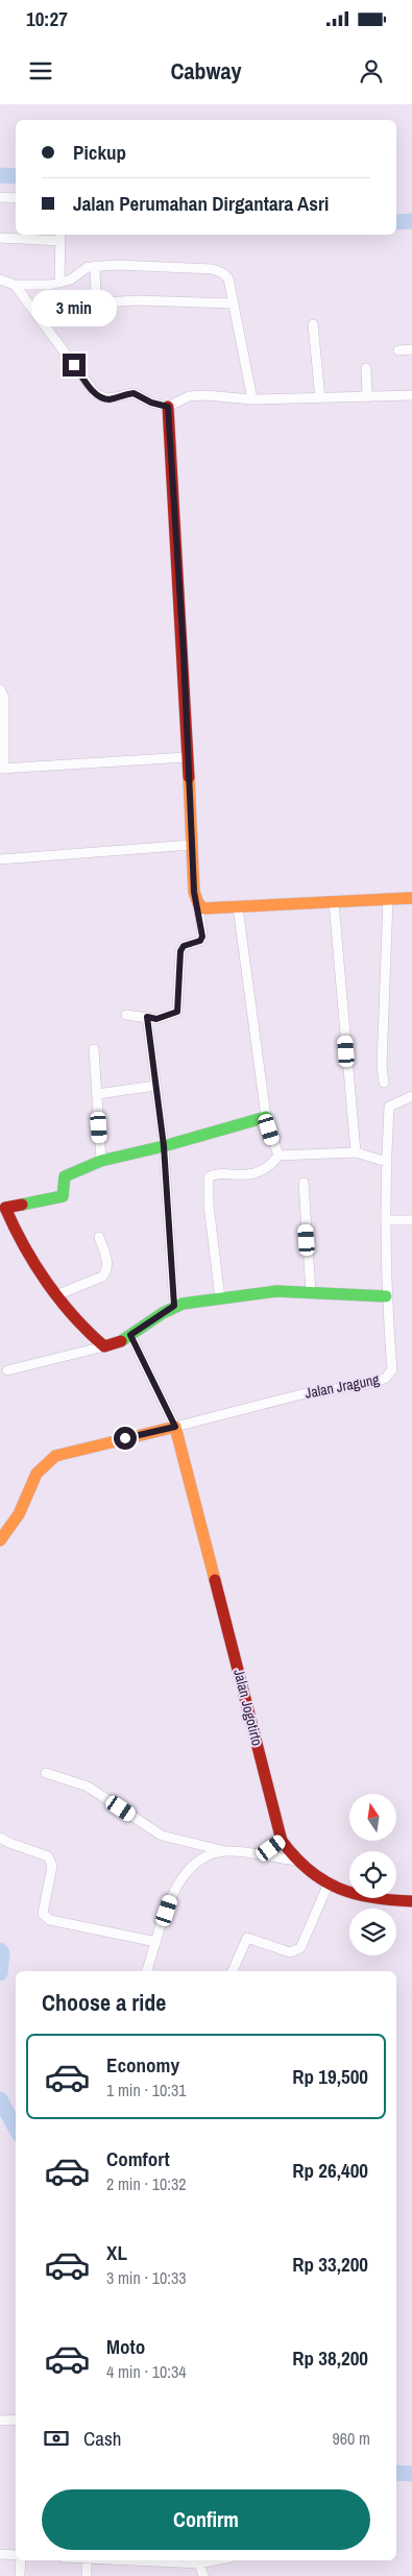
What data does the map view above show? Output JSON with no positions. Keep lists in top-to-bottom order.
{
  "streets": {
    "street": ["Jalan Jragung", "Jalan Jogotirto"]
  },
  "crossings": [
    ["Jalan Jragung", "Jalan Jogotirto"]
  ],
  "north": "top",
  "page": {
    "status": "10:27",
    "header": "Cabway",
    "banner": ["Pickup", "Jalan Perumahan Dirgantara Asri"],
    "bubble": "3 min",
    "heading": "Choose a ride",
    "list": [
      {
        "name": "Economy",
        "note": "1 min · 10:31",
        "value": "Rp 19,500"
      },
      {
        "name": "Comfort",
        "note": "2 min · 10:32",
        "value": "Rp 26,400"
      },
      {
        "name": "XL",
        "note": "3 min · 10:33",
        "value": "Rp 33,200"
      },
      {
        "name": "Moto",
        "note": "4 min · 10:34",
        "value": "Rp 38,200"
      }
    ],
    "pay": ["Cash", "960 m"],
    "buttons": "Confirm"
  }
}
